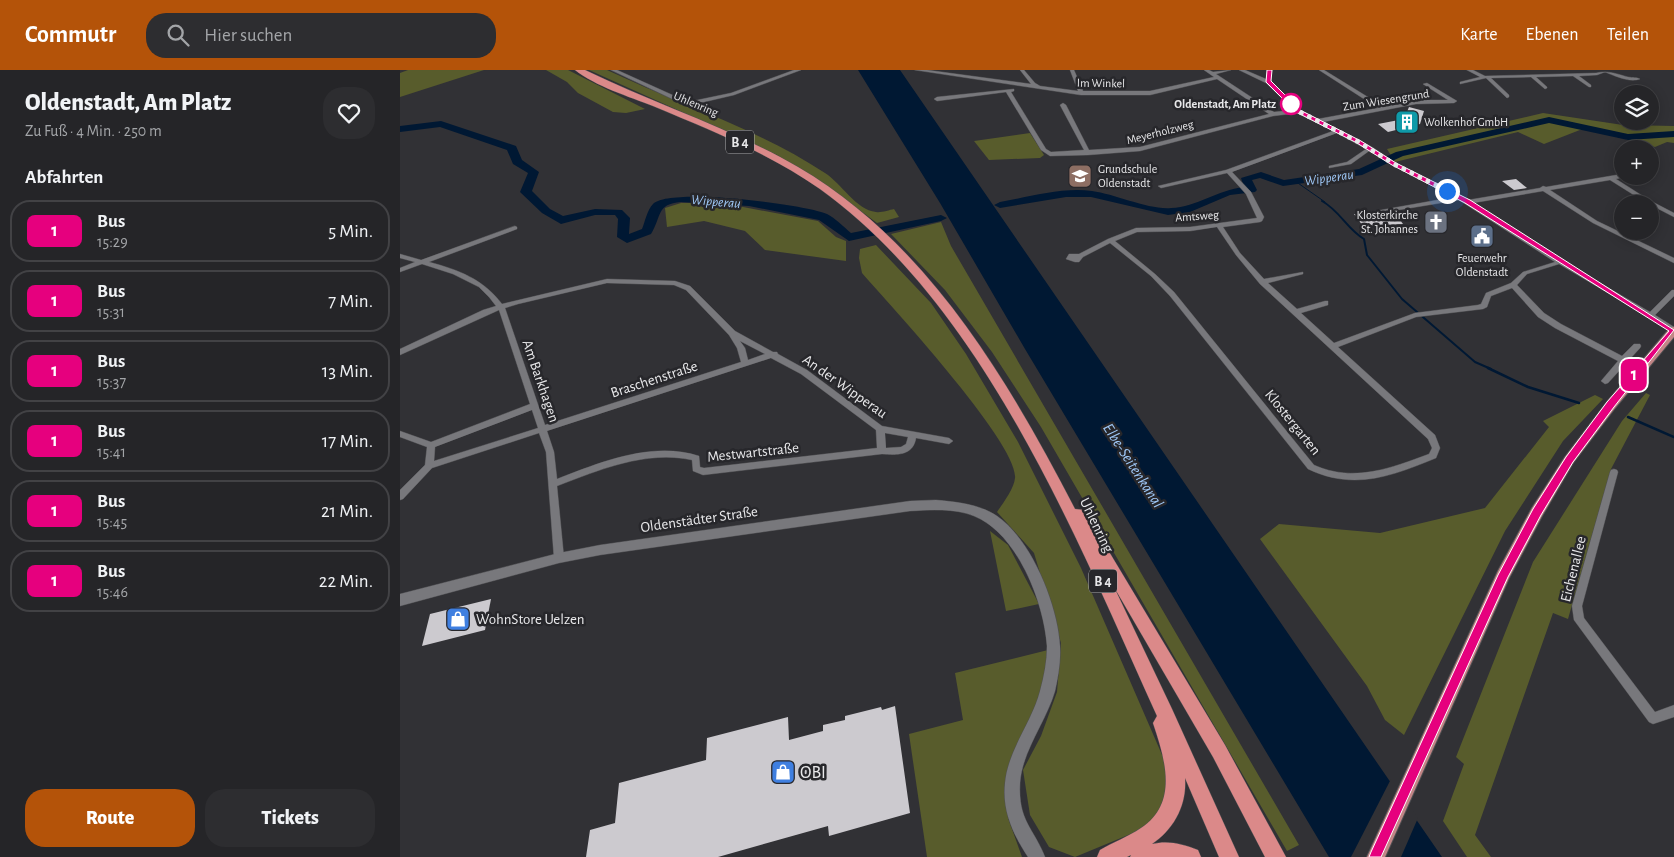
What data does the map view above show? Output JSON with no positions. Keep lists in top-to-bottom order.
{
  "streets": {
    "highway": ["Uhlenring", "B 4"],
    "street": [
      "Im Winkel",
      "Zum Wiesengrund",
      "Meyerholzweg",
      "Amtsweg",
      "Braschenstraße",
      "Am Barkhagen",
      "An der Wipperau",
      "Klostergarten",
      "Mestwartstraße",
      "Oldenstädter Straße",
      "Eichenallee"
    ]
  },
  "crossings": [
    ["Uhlenring", "B 4"],
    ["Amtsweg", "Klostergarten"],
    ["Braschenstraße", "Am Barkhagen"],
    ["Braschenstraße", "An der Wipperau"],
    ["Am Barkhagen", "An der Wipperau"],
    ["Am Barkhagen", "Mestwartstraße"],
    ["Am Barkhagen", "Oldenstädter Straße"],
    ["An der Wipperau", "Mestwartstraße"]
  ],
  "water": ["Wipperau", "Elbe-Seitenkanal"],
  "places": {
    "other": ["Oldenstadt, Am Platz"],
    "building": ["Wolkenhof GmbH"],
    "school or university": ["Grundschule Oldenstadt"],
    "church": ["Klosterkirche St. Johannes"],
    "public building": ["Feuerwehr Oldenstadt"],
    "shop": ["WohnStore Uelzen", "OBI"]
  },
  "lines": ["bus line 1"],
  "page": {
    "header": "Commutr",
    "search": "Hier suchen",
    "nav": ["Karte", "Ebenen", "Teilen"],
    "heading": [
      ["Oldenstadt, Am Platz", "Zu Fuß · 4 Min. · 250 m"],
      "Abfahrten"
    ],
    "on_map": "1",
    "map_buttons": ["+", "−"],
    "list": [
      {
        "mark": "1",
        "name": "Bus",
        "note": "15:29",
        "value": "5 Min."
      },
      {
        "mark": "1",
        "name": "Bus",
        "note": "15:31",
        "value": "7 Min."
      },
      {
        "mark": "1",
        "name": "Bus",
        "note": "15:37",
        "value": "13 Min."
      },
      {
        "mark": "1",
        "name": "Bus",
        "note": "15:41",
        "value": "17 Min."
      },
      {
        "mark": "1",
        "name": "Bus",
        "note": "15:45",
        "value": "21 Min."
      },
      {
        "mark": "1",
        "name": "Bus",
        "note": "15:46",
        "value": "22 Min."
      }
    ],
    "buttons": ["Route", "Tickets"]
  }
}
